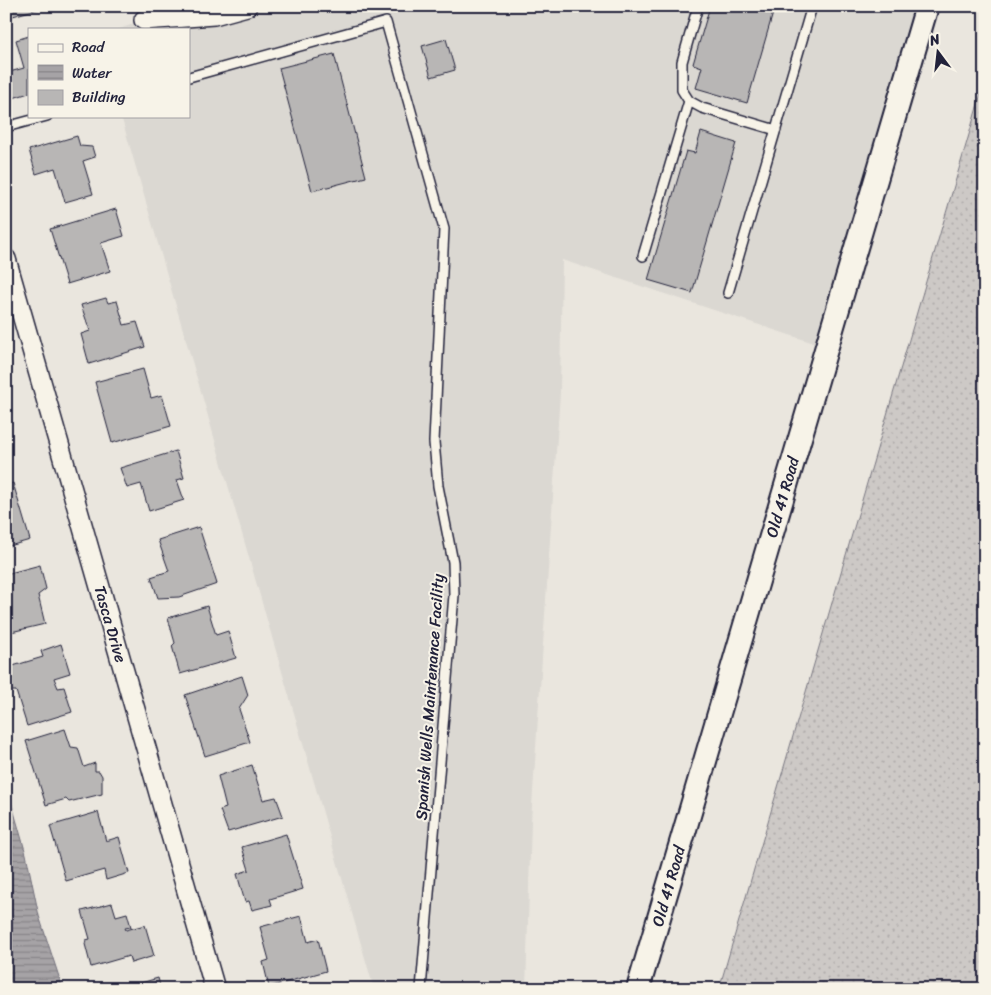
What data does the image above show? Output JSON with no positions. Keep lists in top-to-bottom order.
{
  "streets": {
    "street": ["Old 41 Road", "Tasca Drive"],
    "lane": ["Spanish Wells Maintenance Facility"]
  },
  "legend": ["Road", "Water", "Building"],
  "north": "top"
}
